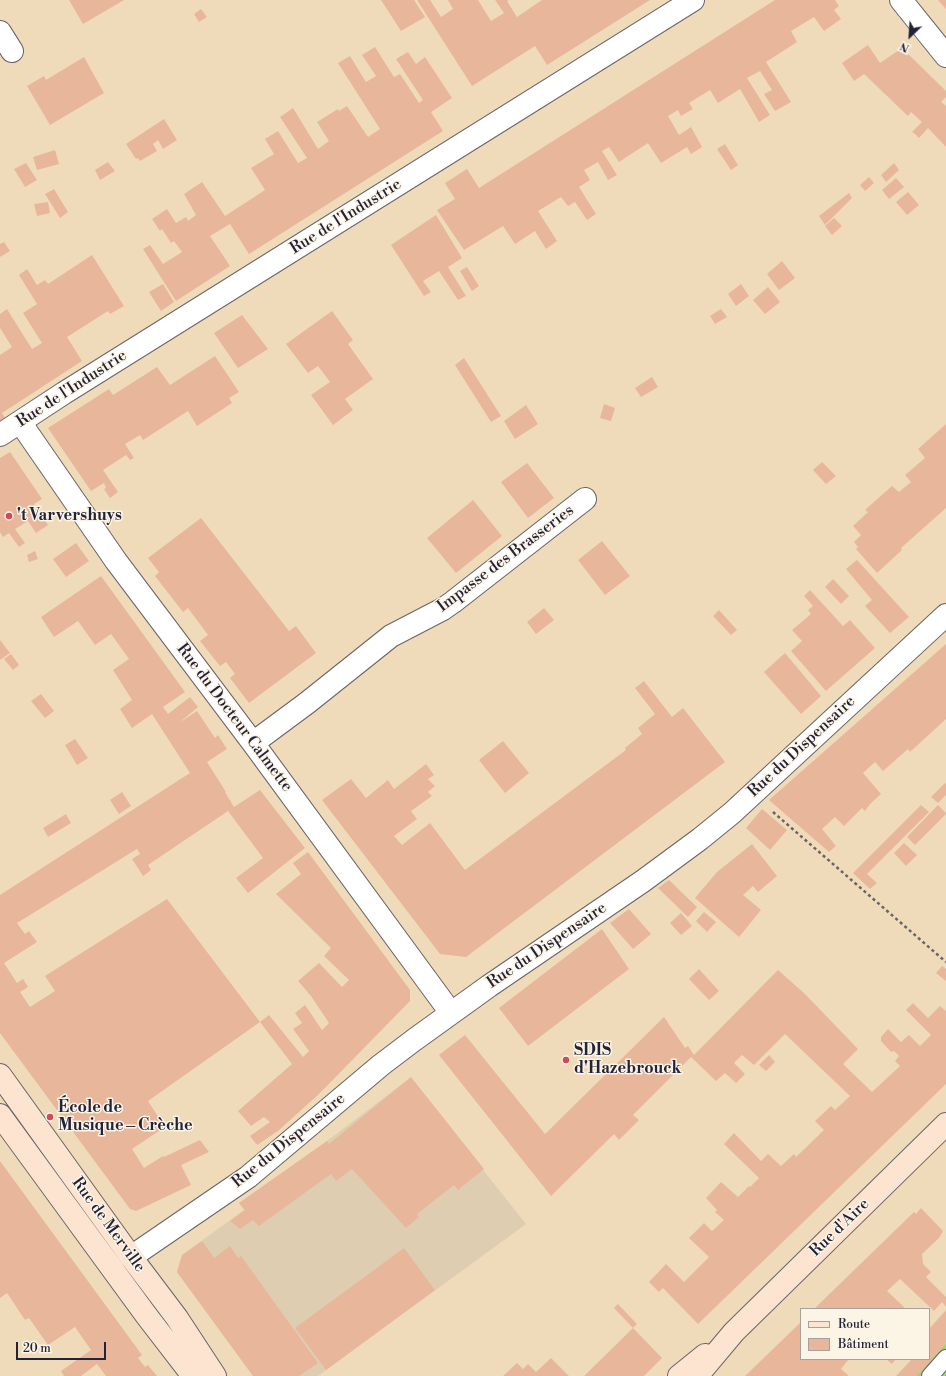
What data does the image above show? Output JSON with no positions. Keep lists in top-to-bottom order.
{
  "streets": {
    "street": [
      "Rue de l'Industrie",
      "Impasse des Brasseries",
      "Rue du Docteur Calmette",
      "Rue du Dispensaire",
      "Rue de Merville",
      "Rue d'Aire"
    ]
  },
  "crossings": [
    ["Rue de l'Industrie", "Rue du Docteur Calmette"],
    ["Impasse des Brasseries", "Rue du Docteur Calmette"],
    ["Rue du Docteur Calmette", "Rue du Dispensaire"],
    ["Rue du Dispensaire", "Rue de Merville"]
  ],
  "places": ["'t Varvershuys", "SDIS d'Hazebrouck", "École de Musique – Crèche"],
  "legend": ["Route", "Bâtiment"],
  "scale_bar": "20 m",
  "north": "bottom left"
}
